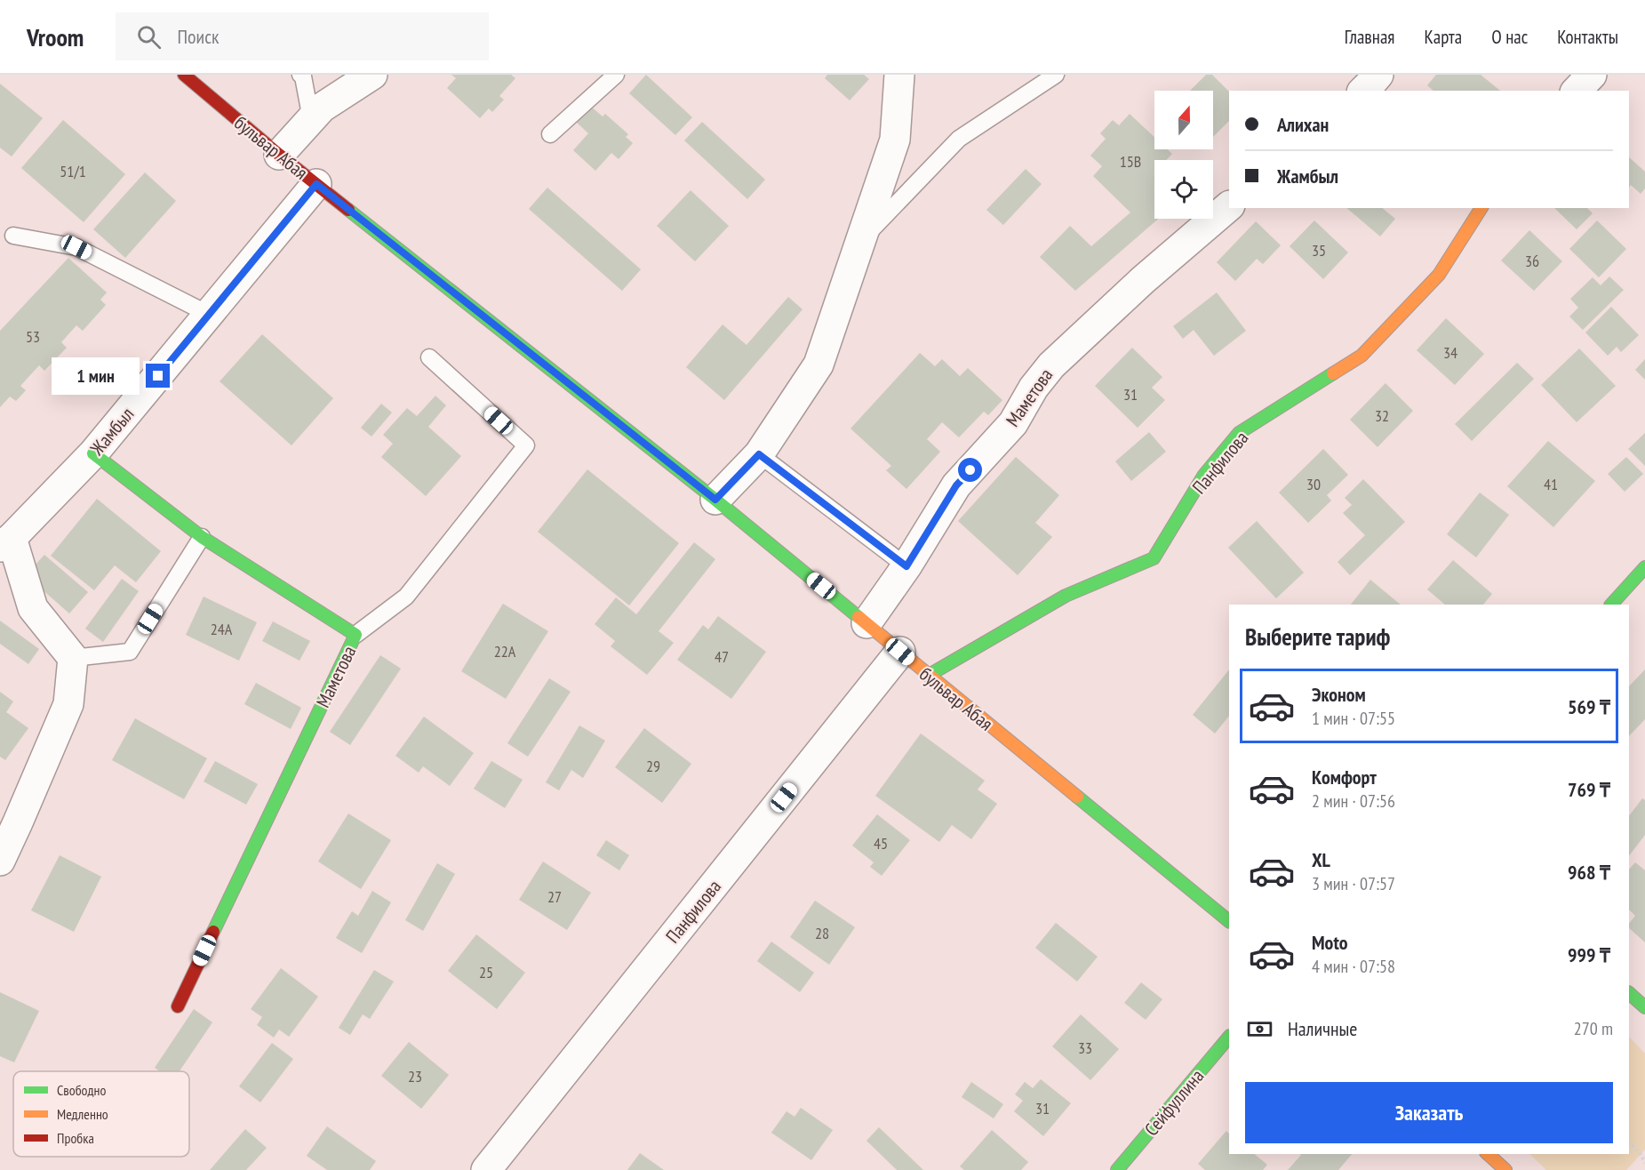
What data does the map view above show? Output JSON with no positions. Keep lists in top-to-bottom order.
{
  "streets": {
    "main road": [
      "бульвар Абая",
      "Маметова",
      "Панфилова",
      "Сейфуллина"
    ],
    "street": ["Жамбыл"]
  },
  "crossings": [
    ["бульвар Абая", "Маметова"],
    ["бульвар Абая", "Жамбыл"],
    ["бульвар Абая", "Панфилова"],
    ["Маметова", "Жамбыл"]
  ],
  "house_numbers": [
    "15В",
    "51/1",
    "35",
    "36",
    "53",
    "34",
    "31",
    "32",
    "30",
    "41",
    "24А",
    "22А",
    "47",
    "29",
    "45",
    "27",
    "28",
    "25",
    "33",
    "23",
    "31"
  ],
  "legend": ["Свободно", "Медленно", "Пробка"],
  "north": "top",
  "page": {
    "header": "Vroom",
    "search": "Поиск",
    "nav": [
      "Главная",
      "Карта",
      "О нас",
      "Контакты"
    ],
    "banner": ["Алихан", "Жамбыл"],
    "bubble": "1 мин",
    "heading": "Выберите тариф",
    "list": [
      {
        "name": "Эконом",
        "note": "1 мин · 07:55",
        "value": "569 ₸"
      },
      {
        "name": "Комфорт",
        "note": "2 мин · 07:56",
        "value": "769 ₸"
      },
      {
        "name": "XL",
        "note": "3 мин · 07:57",
        "value": "968 ₸"
      },
      {
        "name": "Moto",
        "note": "4 мин · 07:58",
        "value": "999 ₸"
      }
    ],
    "pay": ["Наличные", "270 m"],
    "buttons": "Заказать"
  }
}
